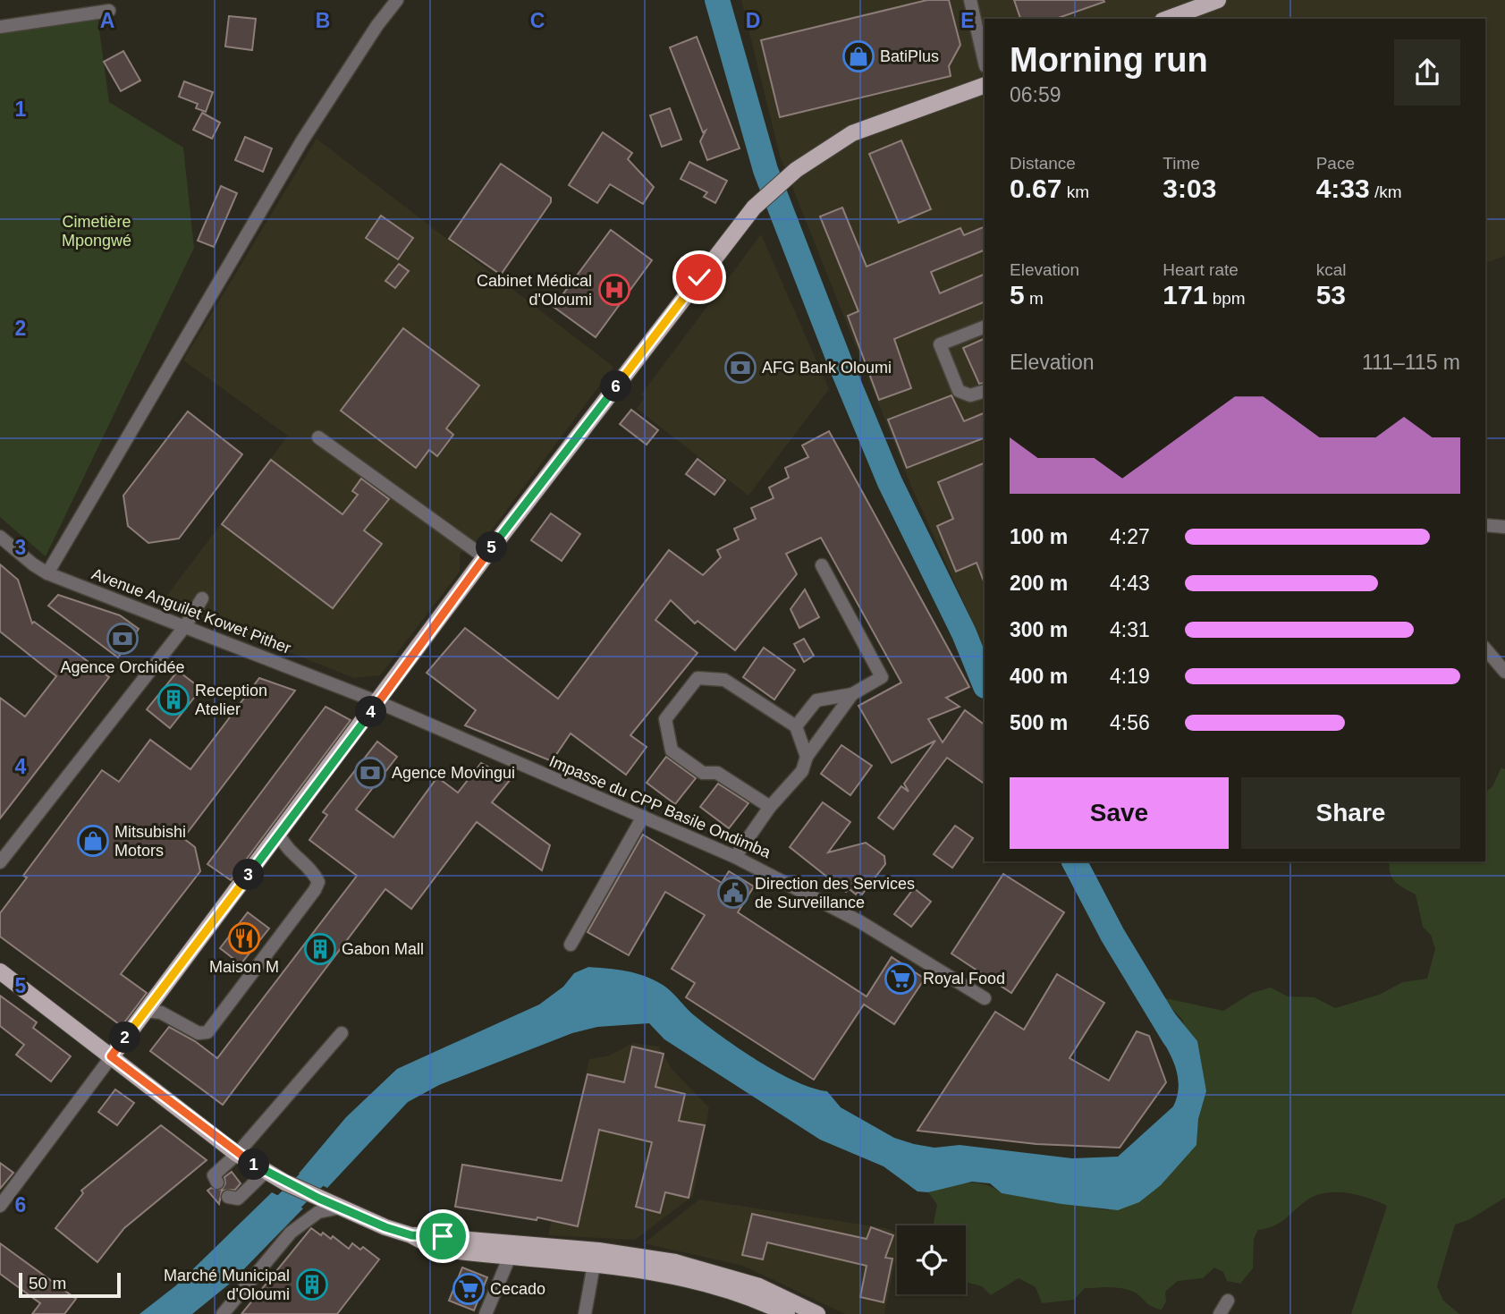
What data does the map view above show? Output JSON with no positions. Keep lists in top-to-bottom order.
{
  "streets": {
    "street": ["Avenue Anguilet Kowet Pither", "Impasse du CPP Basile Ondimba"]
  },
  "crossings": [
    ["Avenue Anguilet Kowet Pither", "Impasse du CPP Basile Ondimba"]
  ],
  "parks": ["Cimetière Mpongwé"],
  "places": {
    "shop": ["BatiPlus", "Mitsubishi Motors"],
    "hospital": ["Cabinet Médical d'Oloumi"],
    "bank": ["AFG Bank Oloumi", "Agence Orchidée", "Agence Movingui"],
    "building": ["Reception Atelier", "Gabon Mall", "Marché Municipal d'Oloumi"],
    "public building": ["Direction des Services de Surveillance"],
    "restaurant": ["Maison M"],
    "supermarket": ["Royal Food", "Cecado"]
  },
  "scale_bar": "50 m",
  "page": {
    "heading": ["Morning run", "06:59"],
    "stats": [
      ["Distance", "0.67 km"],
      ["Time", "3:03"],
      ["Pace", "4:33 /km"],
      ["Elevation", "5 m"],
      ["Heart rate", "171 bpm"],
      ["kcal", "53"]
    ],
    "chart": ["Elevation", "111–115 m"],
    "pins": [
      "6",
      "5",
      "4",
      "3",
      "2",
      "1"
    ],
    "list": [
      {
        "name": "100 m",
        "note": "4:27"
      },
      {
        "name": "200 m",
        "note": "4:43"
      },
      {
        "name": "300 m",
        "note": "4:31"
      },
      {
        "name": "400 m",
        "note": "4:19"
      },
      {
        "name": "500 m",
        "note": "4:56"
      }
    ],
    "buttons": ["Save", "Share"],
    "scale": "50 m"
  },
  "grid": {
    "columns": [
      "A",
      "B",
      "C",
      "D",
      "E"
    ],
    "rows": [
      "1",
      "2",
      "3",
      "4",
      "5",
      "6"
    ]
  }
}
